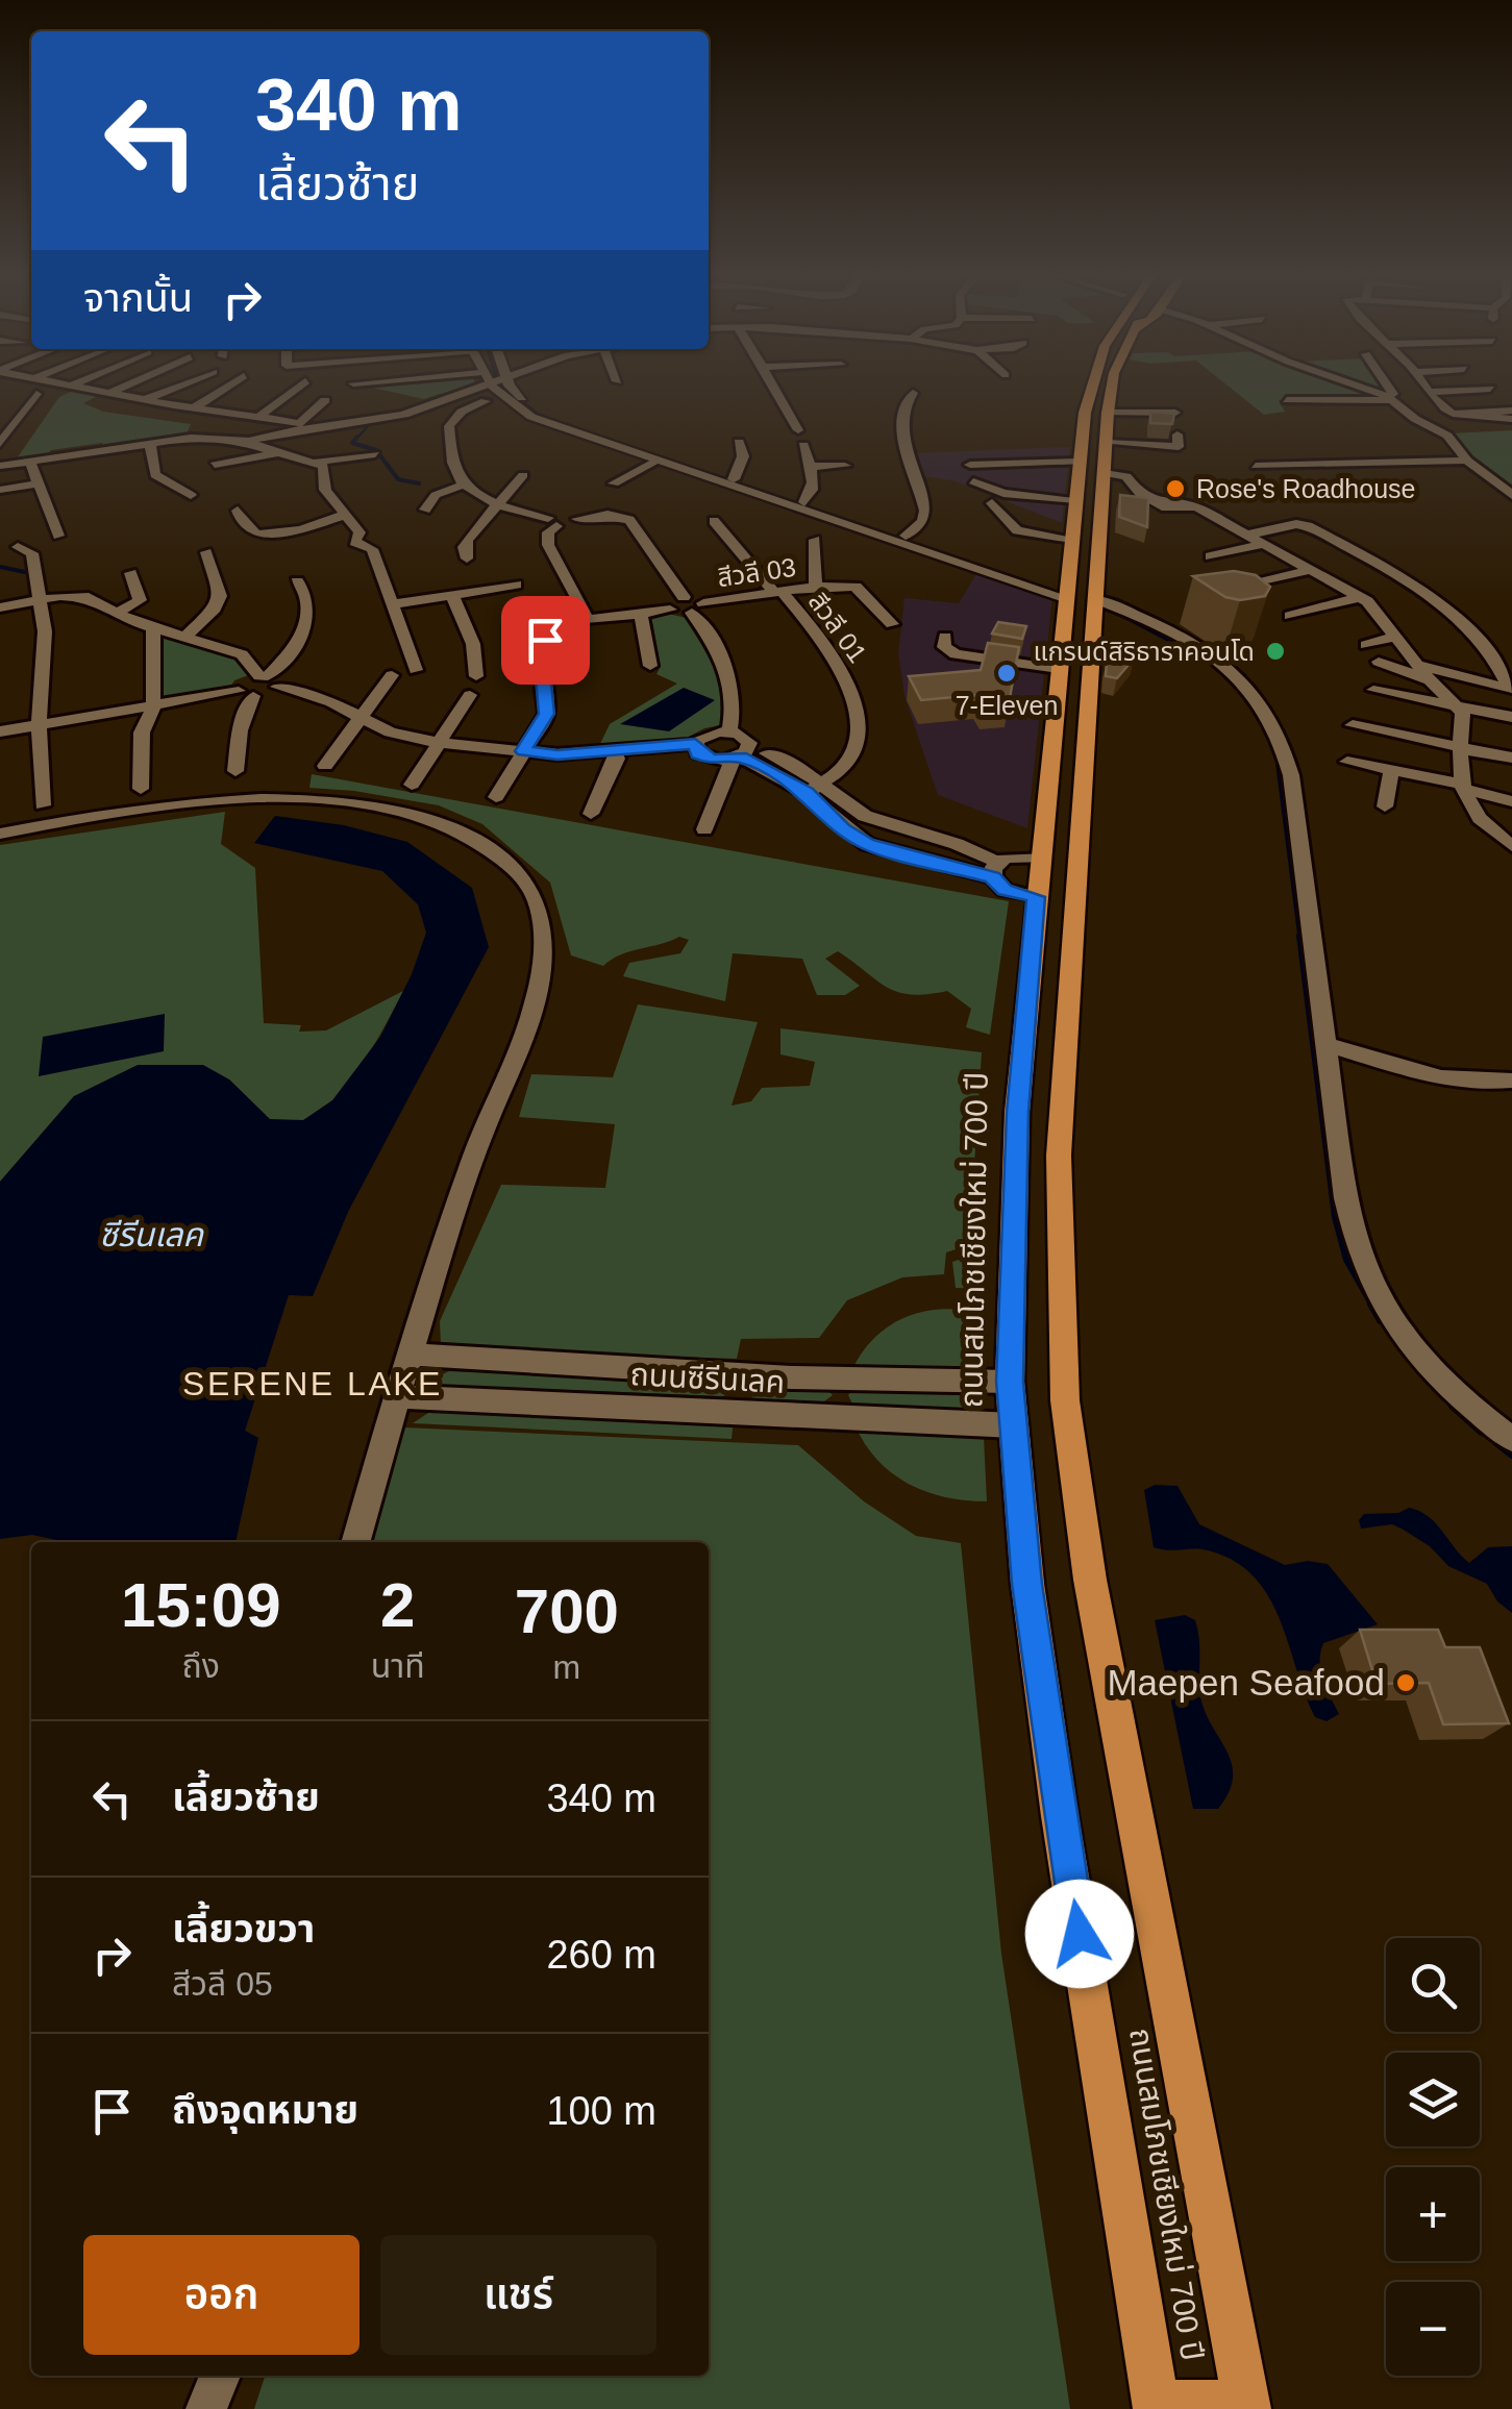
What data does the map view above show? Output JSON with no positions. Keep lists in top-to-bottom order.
{
  "streets": {
    "main road": ["ถนนสมโภชเชียงใหม่ 700 ปี"],
    "street": ["สีวลี 03", "สีวลี 01", "ถนนซีรีนเลค"]
  },
  "crossings": [
    ["สีวลี 03", "สีวลี 01"],
    ["ถนนสมโภชเชียงใหม่ 700 ปี", "ถนนซีรีนเลค"]
  ],
  "districts": ["SERENE LAKE"],
  "water": ["ซีรีนเลค"],
  "places": [
    "Rose's Roadhouse",
    "แกรนด์สิริธาราคอนโด",
    "7-Eleven",
    "Maepen Seafood"
  ],
  "page": {
    "turn": ["340 m", "เลี้ยวซ้าย"],
    "then": "จากนั้น",
    "eta": [
      "15:09",
      "ถึง",
      "2",
      "นาที",
      "700",
      "m"
    ],
    "list": [
      {
        "name": "เลี้ยวซ้าย",
        "value": "340 m"
      },
      {
        "name": "เลี้ยวขวา",
        "note": "สีวลี 05",
        "value": "260 m"
      },
      {
        "name": "ถึงจุดหมาย",
        "value": "100 m"
      }
    ],
    "map_buttons": ["+", "−"],
    "buttons": ["ออก", "แชร์"]
  }
}
